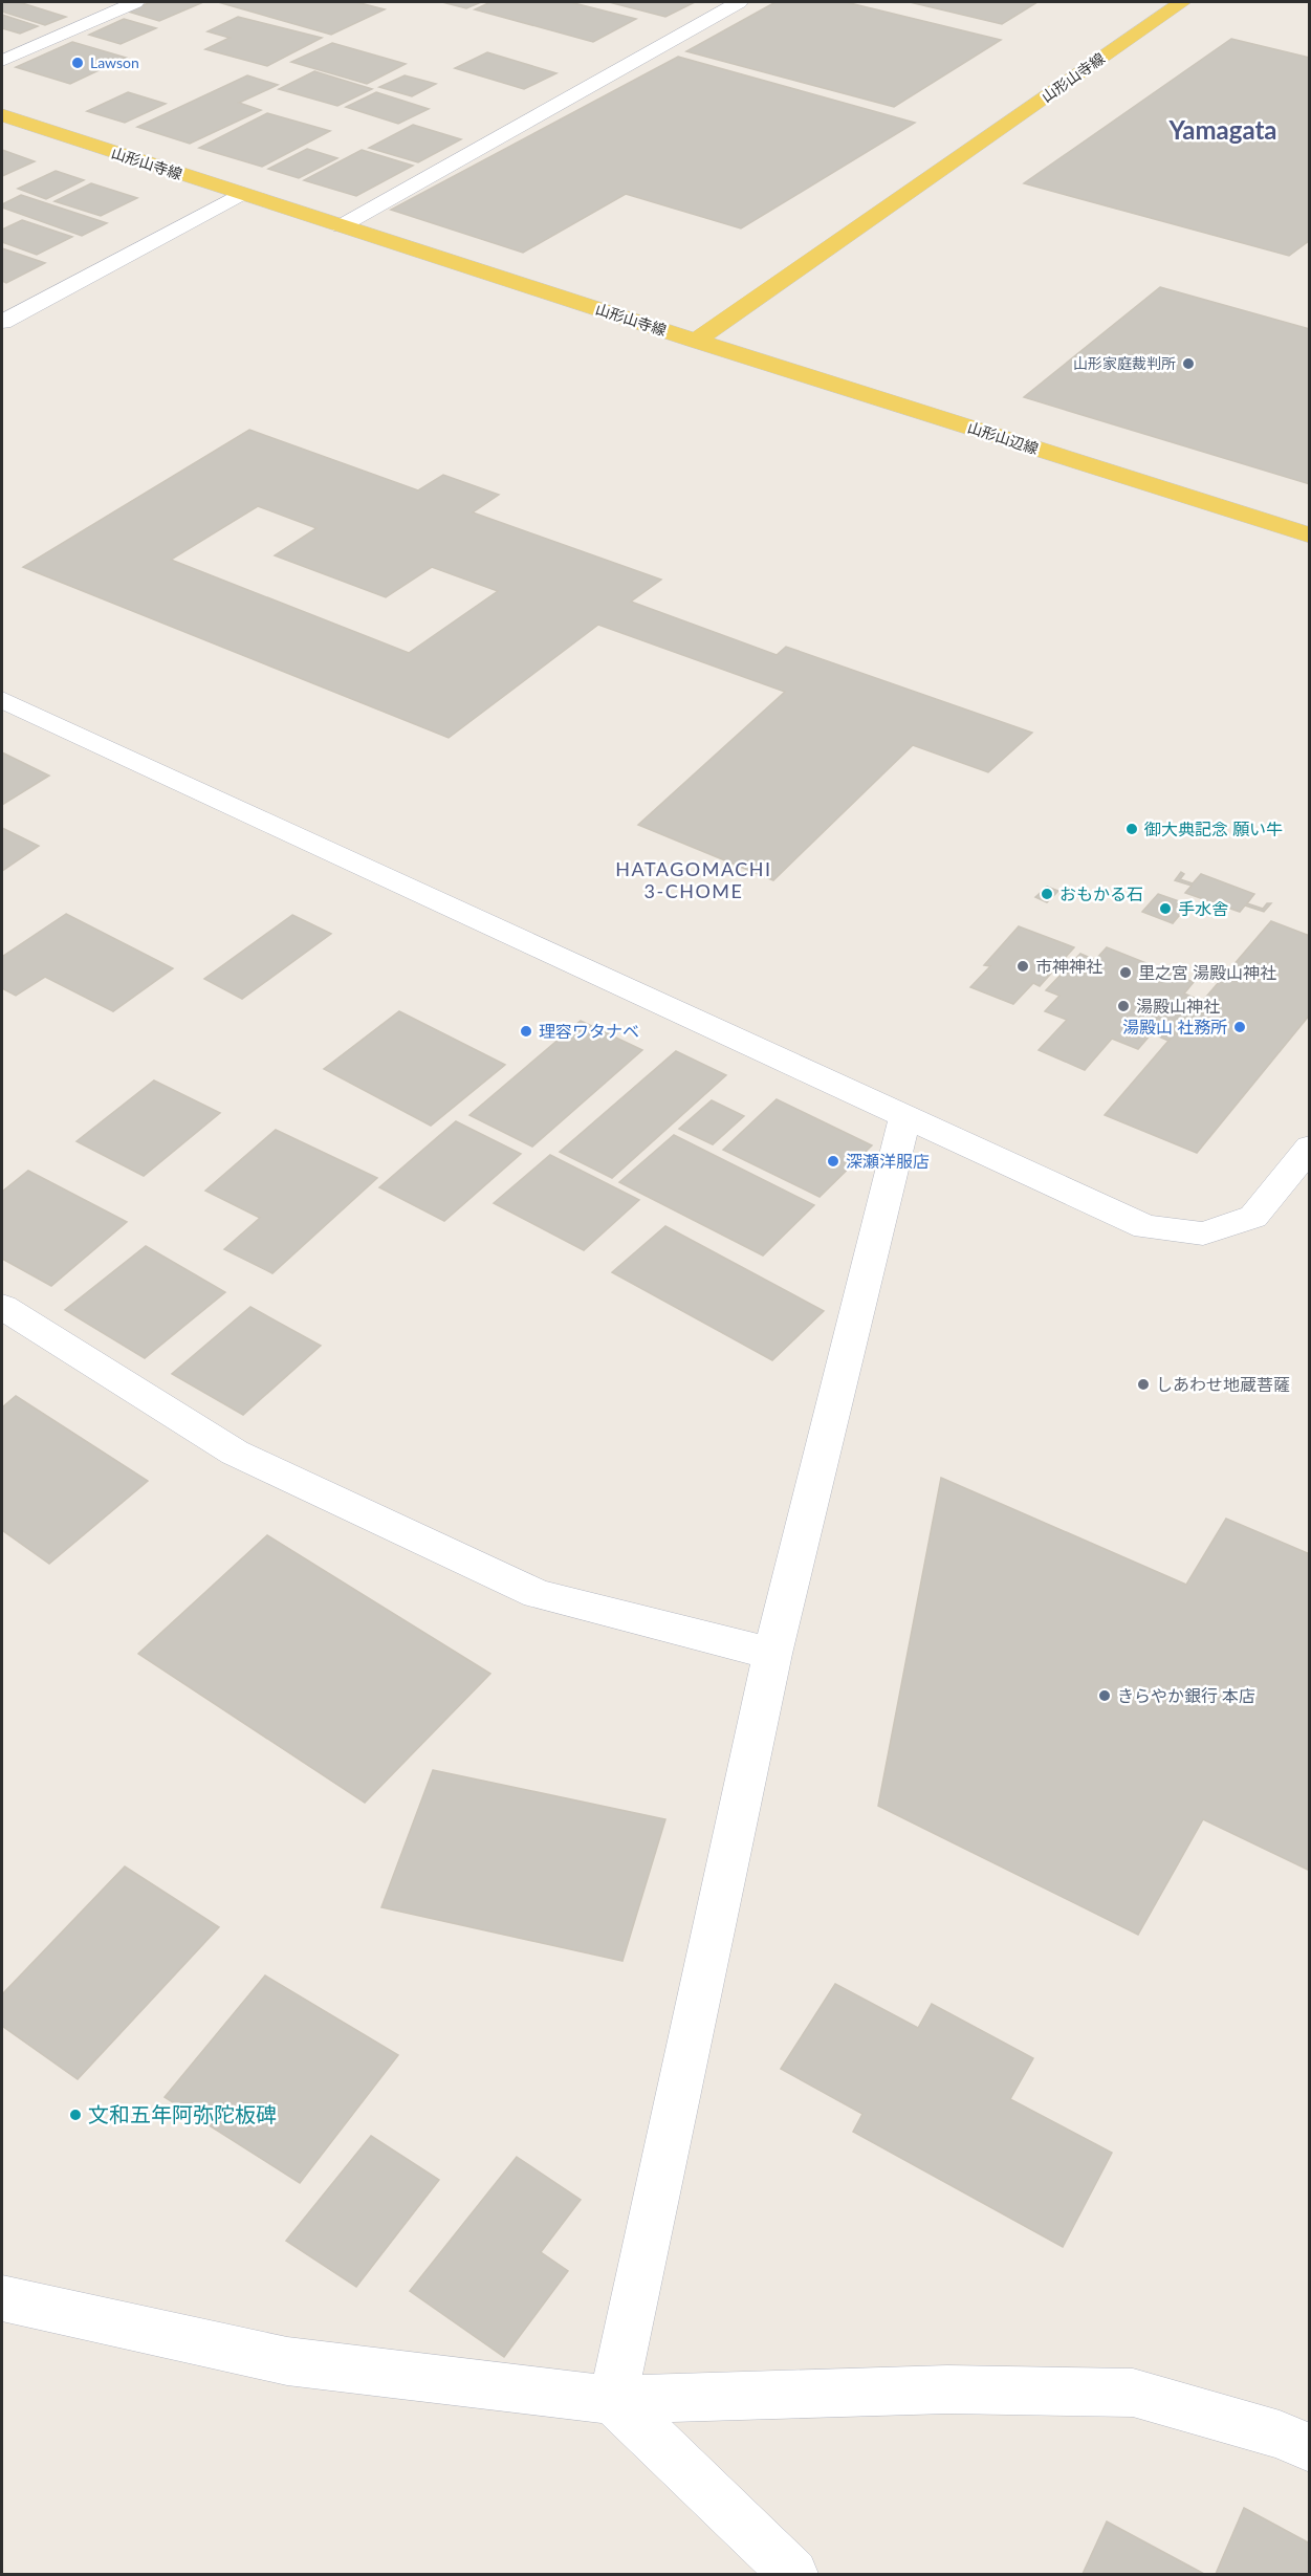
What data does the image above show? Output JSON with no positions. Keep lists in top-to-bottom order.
{
  "streets": {
    "main road": ["山形山寺線", "山形山辺線"]
  },
  "crossings": [
    ["山形山寺線", "山形山辺線"]
  ],
  "districts": ["Yamagata", "HATAGOMACHI 3-CHOME"],
  "places": [
    "Lawson",
    "山形家庭裁判所",
    "御大典記念 願い牛",
    "おもかる石",
    "手水舎",
    "市神神社",
    "里之宮 湯殿山神社",
    "湯殿山神社",
    "湯殿山 社務所",
    "理容ワタナベ",
    "深瀬洋服店",
    "しあわせ地蔵菩薩",
    "きらやか銀行 本店",
    "文和五年阿弥陀板碑"
  ]
}
